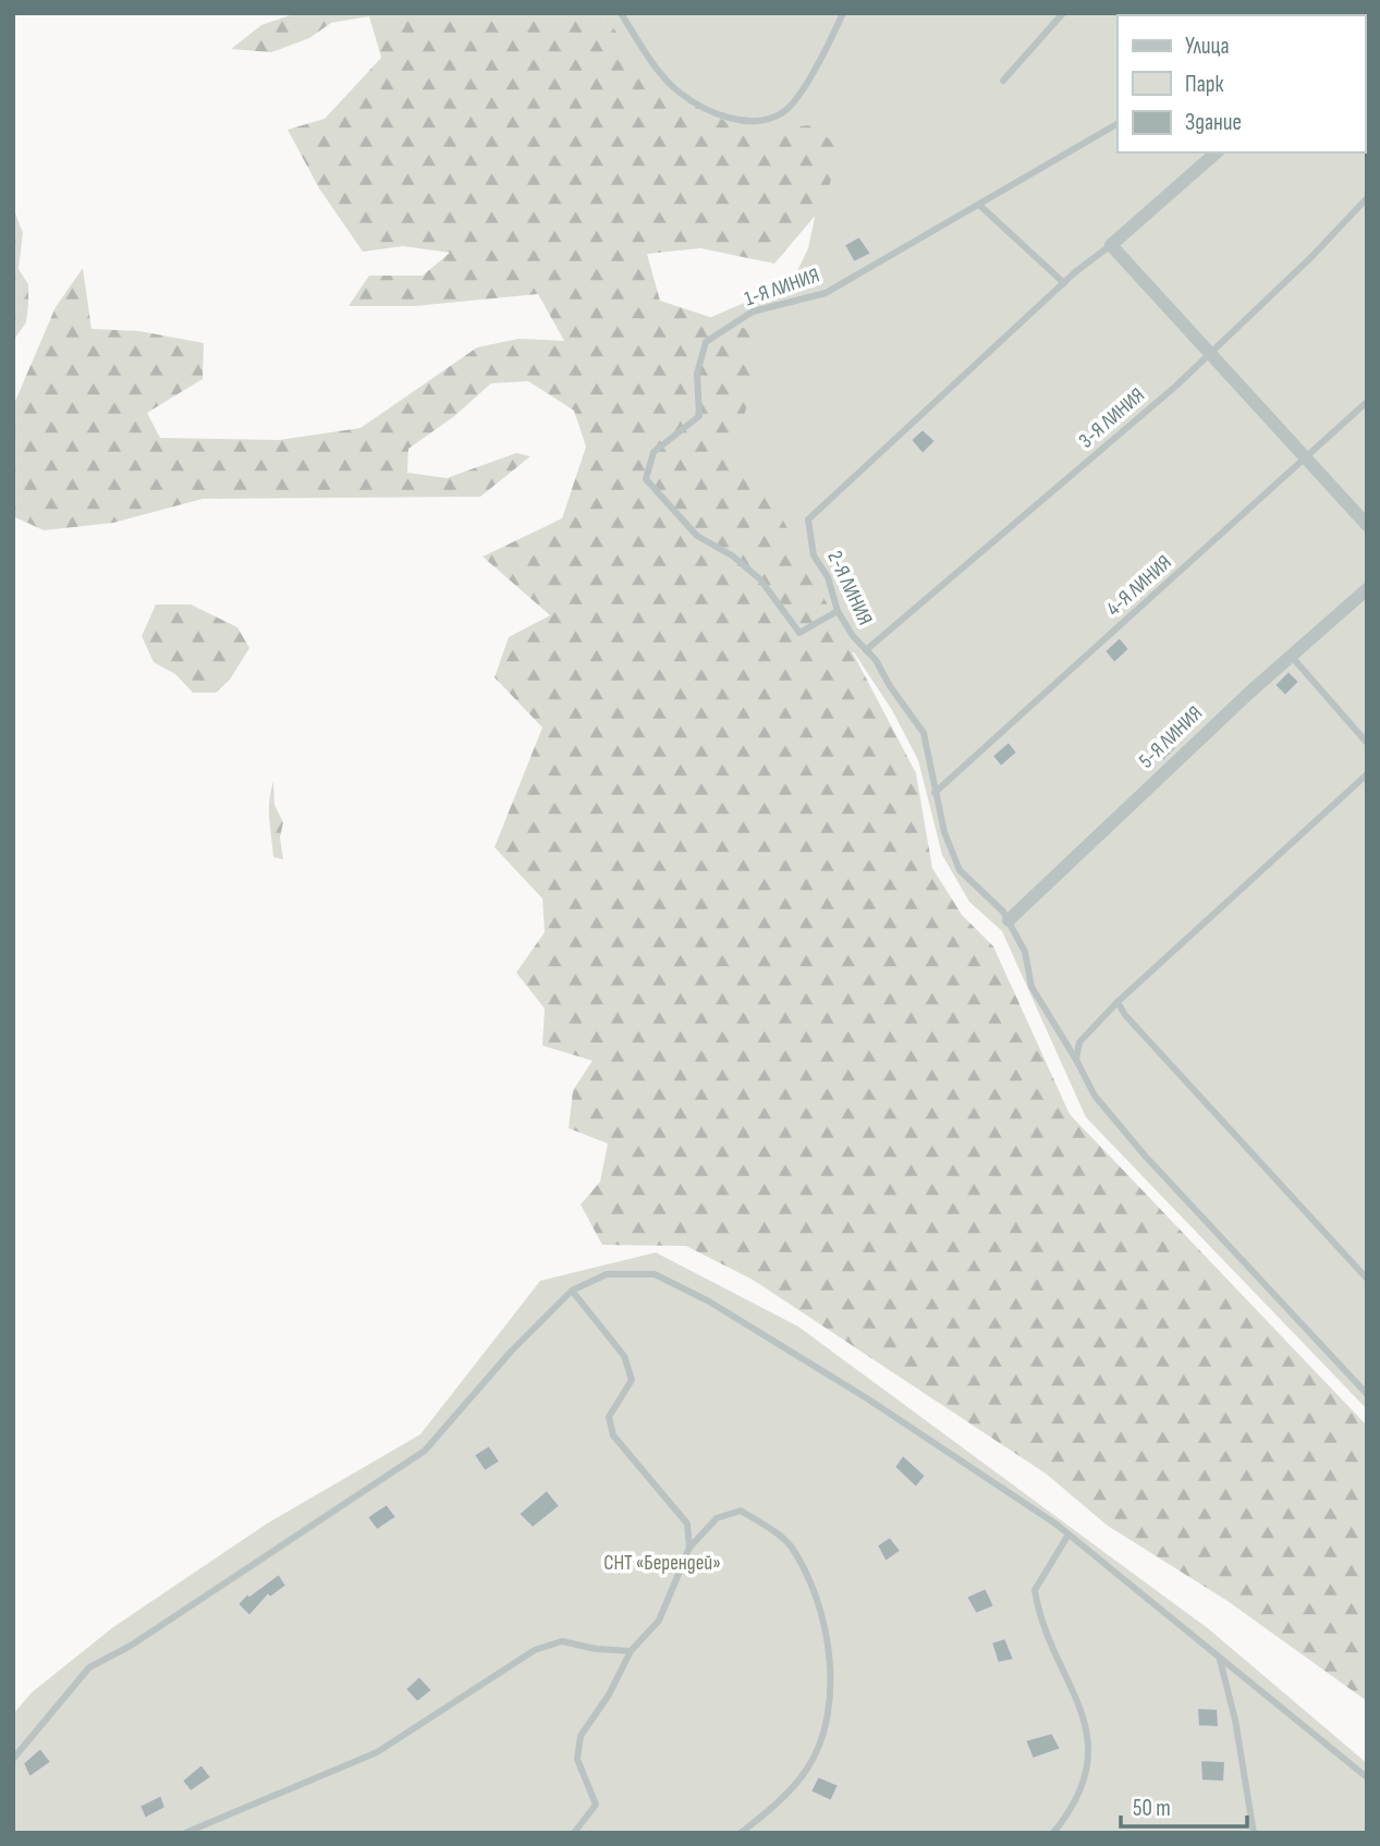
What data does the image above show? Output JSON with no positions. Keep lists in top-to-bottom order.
{
  "streets": {
    "street": ["5-Я ЛИНИЯ"],
    "lane": [
      "1-Я ЛИНИЯ",
      "3-Я ЛИНИЯ",
      "4-Я ЛИНИЯ",
      "2-Я ЛИНИЯ"
    ]
  },
  "crossings": [
    ["1-Я ЛИНИЯ", "2-Я ЛИНИЯ"],
    ["3-Я ЛИНИЯ", "2-Я ЛИНИЯ"],
    ["4-Я ЛИНИЯ", "2-Я ЛИНИЯ"],
    ["2-Я ЛИНИЯ", "5-Я ЛИНИЯ"]
  ],
  "parks": ["СНТ «Берендей»"],
  "legend": ["Улица", "Парк", "Здание"],
  "scale_bar": "50 m"
}
